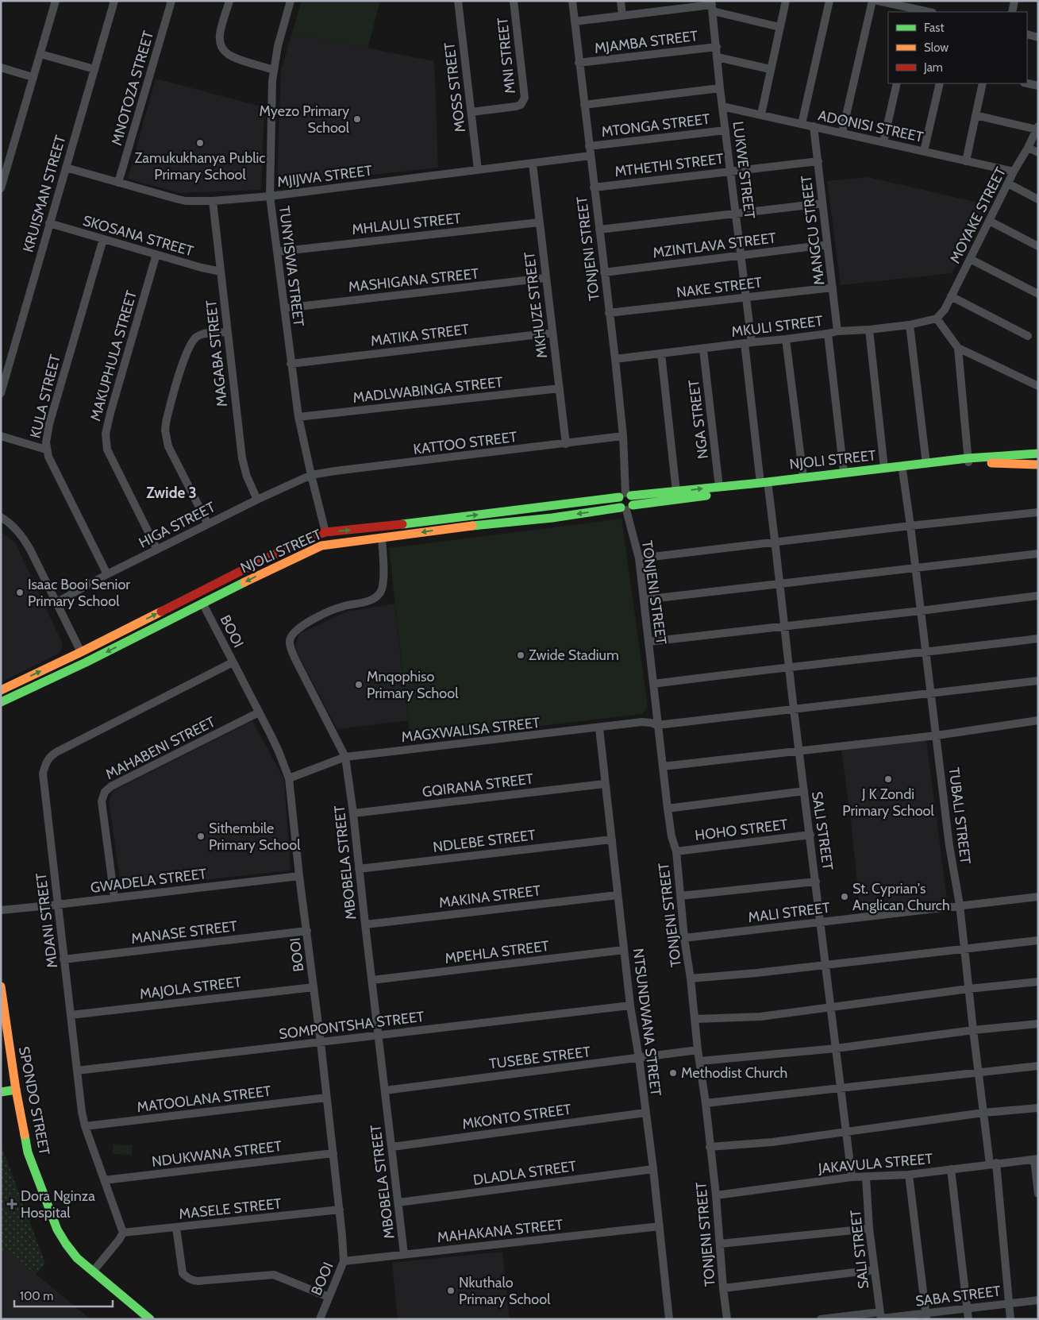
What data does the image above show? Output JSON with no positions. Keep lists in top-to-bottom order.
{
  "streets": {
    "main road": ["NJOLI STREET", "SPONDO STREET"],
    "street": [
      "MJAMBA STREET",
      "MNI STREET",
      "MOSS STREET",
      "MNOTOZA STREET",
      "MTONGA STREET",
      "ADONISI STREET",
      "MTHETHI STREET",
      "LUKWE STREET",
      "MJIJWA STREET",
      "KRUISMAN STREET",
      "MOYAKE STREET",
      "MHLAULI STREET",
      "MANGCU STREET",
      "SKOSANA STREET",
      "MZINTLAVA STREET",
      "TONJENI STREET",
      "TUNYISWA STREET",
      "MASHIGANA STREET",
      "NAKE STREET",
      "MKHUZE STREET",
      "MKULI STREET",
      "MATIKA STREET",
      "MAGABA STREET",
      "MAKUPHULA STREET",
      "MADLWABINGA STREET",
      "KULA STREET",
      "NGA STREET",
      "KATTOO STREET",
      "HIGA STREET",
      "BOOI",
      "MAGXWALISA STREET",
      "MAHABENI STREET",
      "GQIRANA STREET",
      "TUBALI STREET",
      "HOHO STREET",
      "SALI STREET",
      "NDLEBE STREET",
      "MBOBELA STREET",
      "GWADELA STREET",
      "MAKINA STREET",
      "MALI STREET",
      "MDANI STREET",
      "MANASE STREET",
      "MPEHLA STREET",
      "MAJOLA STREET",
      "NTSUNDWANA STREET",
      "SOMPONTSHA STREET",
      "TUSEBE STREET",
      "MATOOLANA STREET",
      "MKONTO STREET",
      "NDUKWANA STREET",
      "JAKAVULA STREET",
      "DLADLA STREET",
      "MASELE STREET",
      "MAHAKANA STREET",
      "SABA STREET"
    ]
  },
  "crossings": [
    ["MJAMBA STREET", "LUKWE STREET"],
    ["MJAMBA STREET", "TONJENI STREET"],
    ["MNI STREET", "MOSS STREET"],
    ["MOSS STREET", "MJIJWA STREET"],
    ["MNOTOZA STREET", "MJIJWA STREET"],
    ["MTONGA STREET", "LUKWE STREET"],
    ["MTONGA STREET", "TONJENI STREET"],
    ["ADONISI STREET", "LUKWE STREET"],
    ["ADONISI STREET", "MOYAKE STREET"],
    ["ADONISI STREET", "MANGCU STREET"],
    ["MTHETHI STREET", "LUKWE STREET"],
    ["MTHETHI STREET", "MANGCU STREET"],
    ["MTHETHI STREET", "TONJENI STREET"],
    ["LUKWE STREET", "MZINTLAVA STREET"],
    ["LUKWE STREET", "NAKE STREET"],
    ["LUKWE STREET", "MKULI STREET"],
    ["LUKWE STREET", "NJOLI STREET"],
    ["LUKWE STREET", "SALI STREET"],
    ["MJIJWA STREET", "KRUISMAN STREET"],
    ["MJIJWA STREET", "TONJENI STREET"],
    ["MJIJWA STREET", "TUNYISWA STREET"],
    ["MJIJWA STREET", "MKHUZE STREET"],
    ["MJIJWA STREET", "MAGABA STREET"],
    ["KRUISMAN STREET", "SKOSANA STREET"],
    ["MOYAKE STREET", "MKULI STREET"],
    ["MHLAULI STREET", "TUNYISWA STREET"],
    ["MHLAULI STREET", "MKHUZE STREET"],
    ["MANGCU STREET", "MZINTLAVA STREET"],
    ["MANGCU STREET", "NAKE STREET"],
    ["MANGCU STREET", "MKULI STREET"],
    ["SKOSANA STREET", "MAGABA STREET"],
    ["SKOSANA STREET", "MAKUPHULA STREET"],
    ["SKOSANA STREET", "KULA STREET"],
    ["MZINTLAVA STREET", "TONJENI STREET"],
    ["TONJENI STREET", "NAKE STREET"],
    ["TONJENI STREET", "MKULI STREET"],
    ["TONJENI STREET", "KATTOO STREET"],
    ["TONJENI STREET", "NJOLI STREET"],
    ["TONJENI STREET", "MAGXWALISA STREET"],
    ["TONJENI STREET", "HOHO STREET"],
    ["TONJENI STREET", "MALI STREET"],
    ["TONJENI STREET", "TUSEBE STREET"],
    ["TONJENI STREET", "JAKAVULA STREET"],
    ["TUNYISWA STREET", "MASHIGANA STREET"],
    ["TUNYISWA STREET", "MATIKA STREET"],
    ["TUNYISWA STREET", "MADLWABINGA STREET"],
    ["TUNYISWA STREET", "KATTOO STREET"],
    ["TUNYISWA STREET", "NJOLI STREET"],
    ["TUNYISWA STREET", "HIGA STREET"],
    ["MASHIGANA STREET", "MKHUZE STREET"],
    ["MKHUZE STREET", "MATIKA STREET"],
    ["MKHUZE STREET", "MADLWABINGA STREET"],
    ["MKHUZE STREET", "KATTOO STREET"],
    ["MKULI STREET", "NGA STREET"],
    ["MAGABA STREET", "HIGA STREET"],
    ["MAKUPHULA STREET", "HIGA STREET"],
    ["KULA STREET", "HIGA STREET"],
    ["NGA STREET", "NJOLI STREET"],
    ["KATTOO STREET", "HIGA STREET"],
    ["NJOLI STREET", "BOOI"],
    ["NJOLI STREET", "TUBALI STREET"],
    ["NJOLI STREET", "SALI STREET"],
    ["NJOLI STREET", "MBOBELA STREET"],
    ["BOOI", "MAGXWALISA STREET"],
    ["BOOI", "MAHABENI STREET"],
    ["BOOI", "GWADELA STREET"],
    ["BOOI", "MDANI STREET"],
    ["BOOI", "MANASE STREET"],
    ["BOOI", "MAJOLA STREET"],
    ["BOOI", "SOMPONTSHA STREET"],
    ["BOOI", "MATOOLANA STREET"],
    ["BOOI", "NDUKWANA STREET"],
    ["BOOI", "MASELE STREET"],
    ["BOOI", "MAHAKANA STREET"],
    ["MAGXWALISA STREET", "TUBALI STREET"],
    ["MAGXWALISA STREET", "SALI STREET"],
    ["MAGXWALISA STREET", "MBOBELA STREET"],
    ["MAGXWALISA STREET", "NTSUNDWANA STREET"],
    ["MAHABENI STREET", "GWADELA STREET"],
    ["GQIRANA STREET", "MBOBELA STREET"],
    ["GQIRANA STREET", "NTSUNDWANA STREET"],
    ["TUBALI STREET", "MALI STREET"],
    ["TUBALI STREET", "JAKAVULA STREET"],
    ["TUBALI STREET", "SABA STREET"],
    ["HOHO STREET", "SALI STREET"],
    ["SALI STREET", "MALI STREET"],
    ["SALI STREET", "JAKAVULA STREET"],
    ["SALI STREET", "SABA STREET"],
    ["NDLEBE STREET", "MBOBELA STREET"],
    ["NDLEBE STREET", "NTSUNDWANA STREET"],
    ["MBOBELA STREET", "MAKINA STREET"],
    ["MBOBELA STREET", "MPEHLA STREET"],
    ["MBOBELA STREET", "SOMPONTSHA STREET"],
    ["MBOBELA STREET", "TUSEBE STREET"],
    ["MBOBELA STREET", "MKONTO STREET"],
    ["MBOBELA STREET", "DLADLA STREET"],
    ["MBOBELA STREET", "MAHAKANA STREET"],
    ["GWADELA STREET", "MDANI STREET"],
    ["MAKINA STREET", "NTSUNDWANA STREET"],
    ["MDANI STREET", "MANASE STREET"],
    ["MDANI STREET", "MAJOLA STREET"],
    ["MDANI STREET", "SOMPONTSHA STREET"],
    ["MDANI STREET", "MATOOLANA STREET"],
    ["MDANI STREET", "NDUKWANA STREET"],
    ["MDANI STREET", "MASELE STREET"],
    ["MPEHLA STREET", "NTSUNDWANA STREET"],
    ["NTSUNDWANA STREET", "SOMPONTSHA STREET"],
    ["NTSUNDWANA STREET", "TUSEBE STREET"],
    ["NTSUNDWANA STREET", "MKONTO STREET"],
    ["NTSUNDWANA STREET", "DLADLA STREET"],
    ["NTSUNDWANA STREET", "MAHAKANA STREET"]
  ],
  "districts": ["Zwide 3"],
  "places": {
    "other": [
      "Myezo Primary School",
      "Zamukukhanya Public Primary School",
      "Isaac Booi Senior Primary School",
      "Zwide Stadium",
      "Mnqophiso Primary School",
      "J K Zondi Primary School",
      "Sithembile Primary School",
      "St. Cyprian's Anglican Church",
      "Methodist Church",
      "Nkuthalo Primary School"
    ],
    "health": ["Dora Nginza Hospital"]
  },
  "legend": ["Fast", "Slow", "Jam"],
  "scale_bar": "100 m"
}
